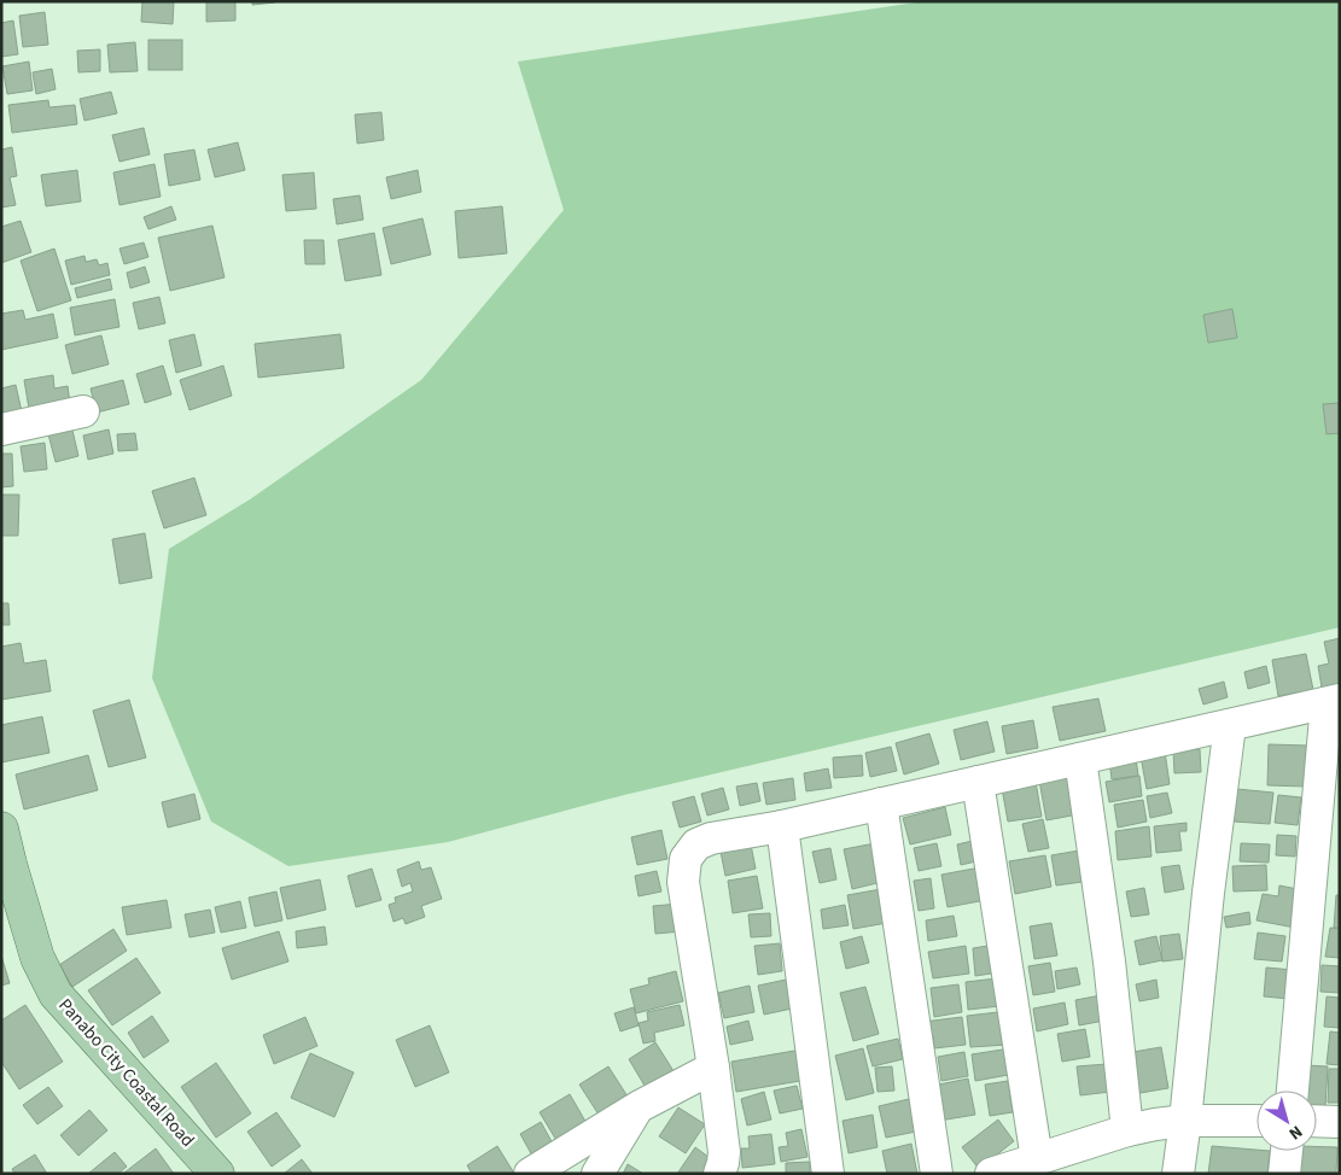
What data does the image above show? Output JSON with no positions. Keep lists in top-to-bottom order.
{
  "streets": {
    "main road": ["Panabo City Coastal Road"]
  },
  "north": "bottom right"
}
